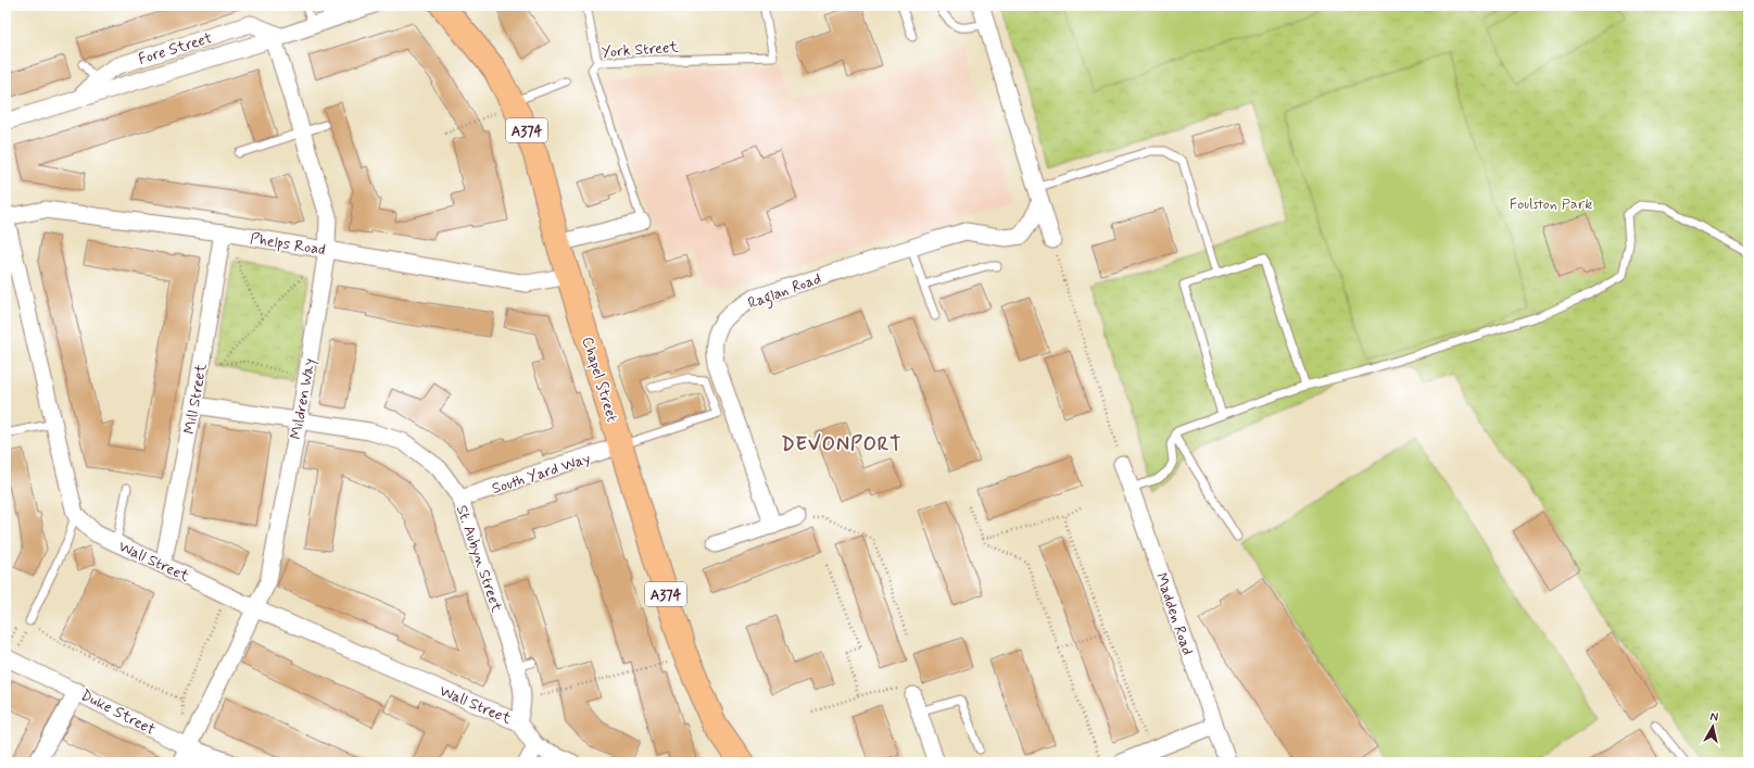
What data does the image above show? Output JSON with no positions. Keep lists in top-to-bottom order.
{
  "streets": {
    "main road": ["A374", "Chapel Street"],
    "street": [
      "Fore Street",
      "Phelps Road",
      "Raglan Road",
      "Mill Street",
      "Mildren Way",
      "South Yard Way",
      "St. Aubyn Street",
      "Wall Street",
      "Madden Road",
      "Duke Street"
    ],
    "lane": ["York Street"]
  },
  "crossings": [
    ["Fore Street", "Mildren Way"],
    ["Phelps Road", "Chapel Street"],
    ["Phelps Road", "Mill Street"],
    ["Phelps Road", "Mildren Way"],
    ["Chapel Street", "South Yard Way"],
    ["Mill Street", "St. Aubyn Street"],
    ["Mill Street", "Wall Street"],
    ["Mildren Way", "St. Aubyn Street"],
    ["Mildren Way", "Wall Street"],
    ["Mildren Way", "Duke Street"],
    ["South Yard Way", "St. Aubyn Street"],
    ["St. Aubyn Street", "Wall Street"]
  ],
  "districts": ["DEVONPORT"],
  "parks": ["Foulston Park"],
  "north": "top"
}
